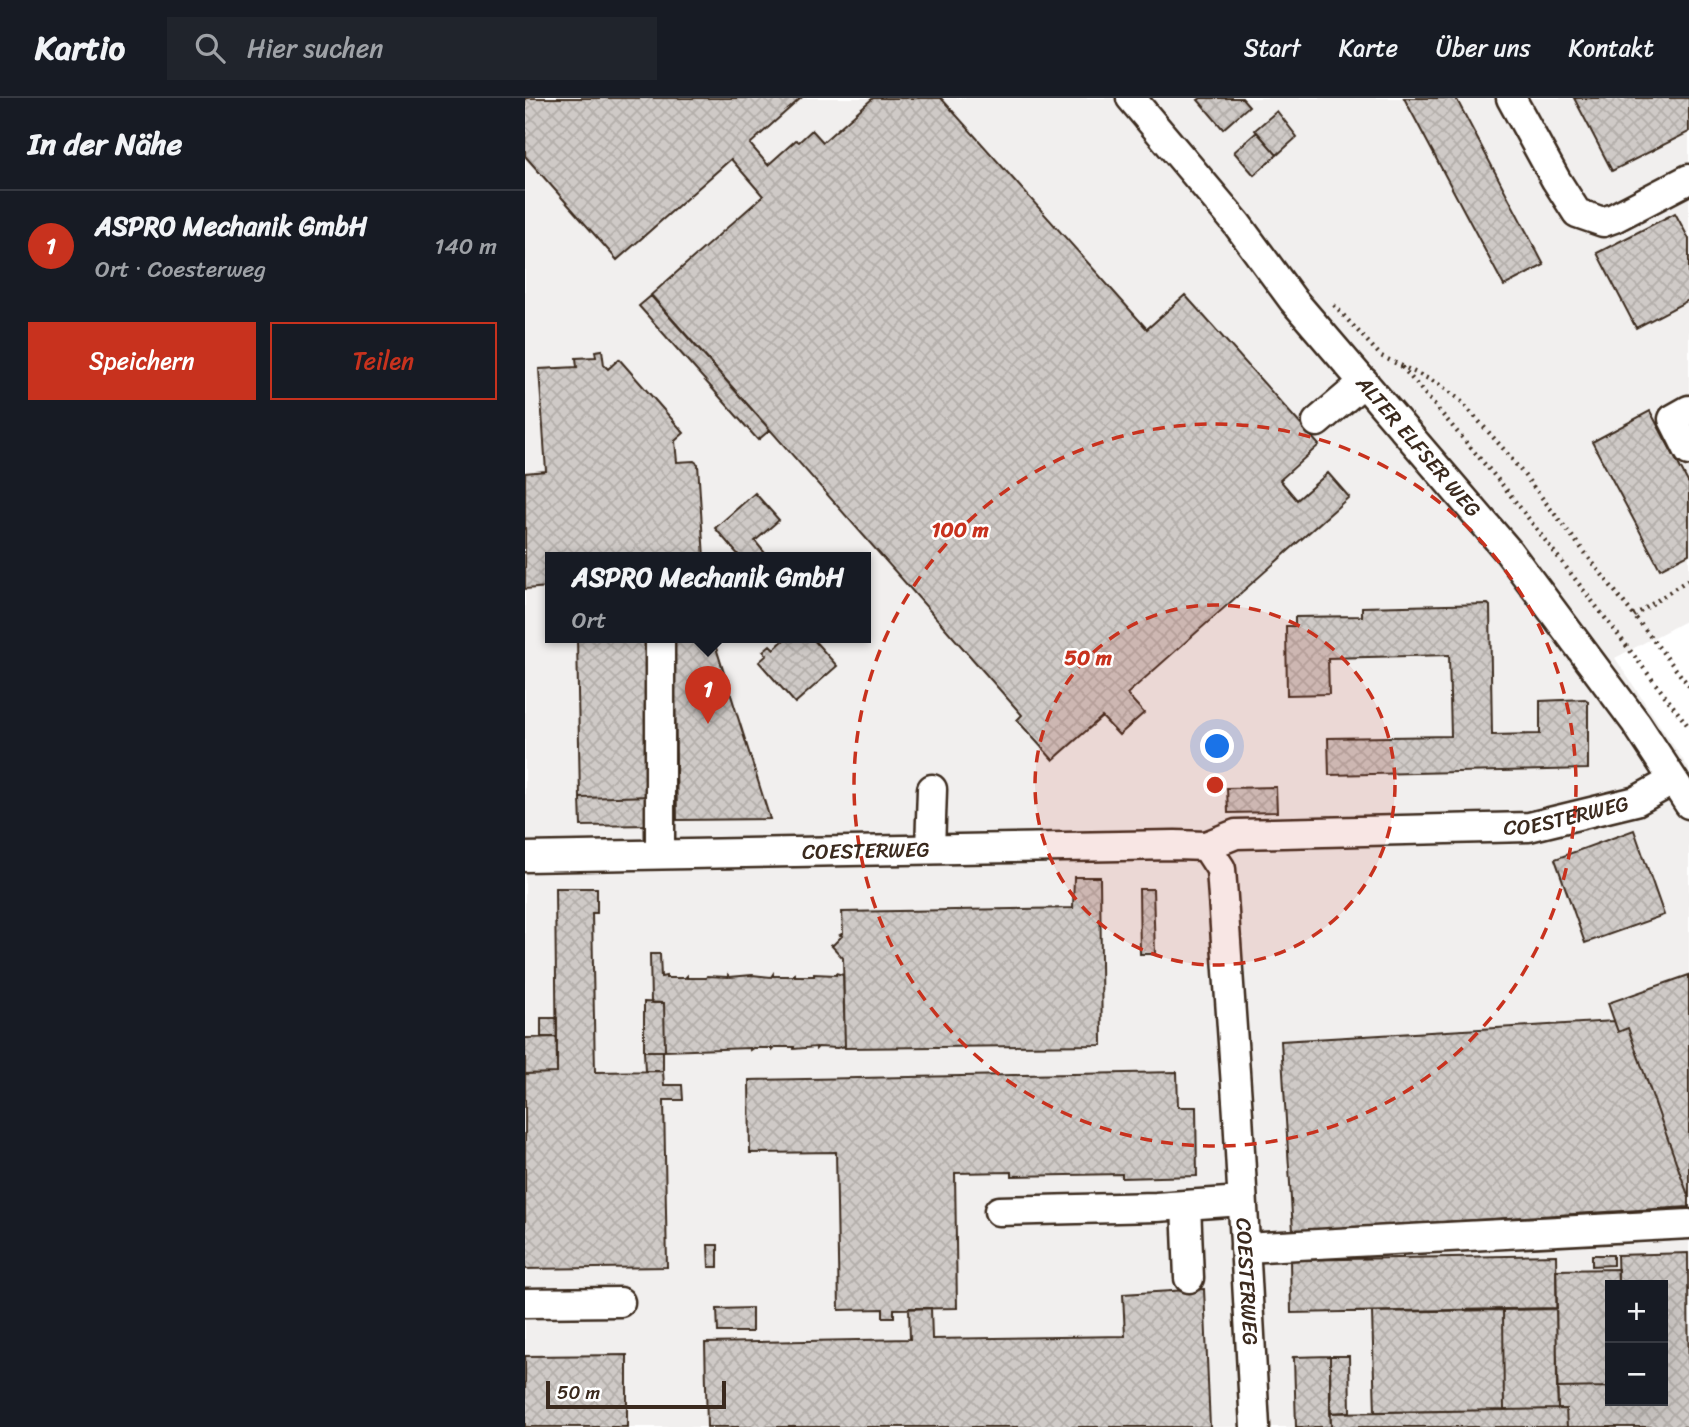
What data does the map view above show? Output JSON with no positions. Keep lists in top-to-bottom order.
{
  "streets": {
    "street": ["ALTER ELFSER WEG", "COESTERWEG"]
  },
  "crossings": [
    ["ALTER ELFSER WEG", "COESTERWEG"]
  ],
  "scale_bar": "50 m",
  "page": {
    "header": "Kartio",
    "search": "Hier suchen",
    "nav": [
      "Start",
      "Karte",
      "Über uns",
      "Kontakt"
    ],
    "heading": "In der Nähe",
    "list": [
      {
        "mark": "1",
        "name": "ASPRO Mechanik GmbH",
        "note": "Ort · Coesterweg",
        "value": "140 m"
      }
    ],
    "buttons": ["Speichern", "Teilen"],
    "popup": ["ASPRO Mechanik GmbH", "Ort"],
    "pins": "1",
    "map_buttons": ["+", "−"],
    "scale": "50 m"
  },
  "rings": ["100 m", "50 m"]
}
